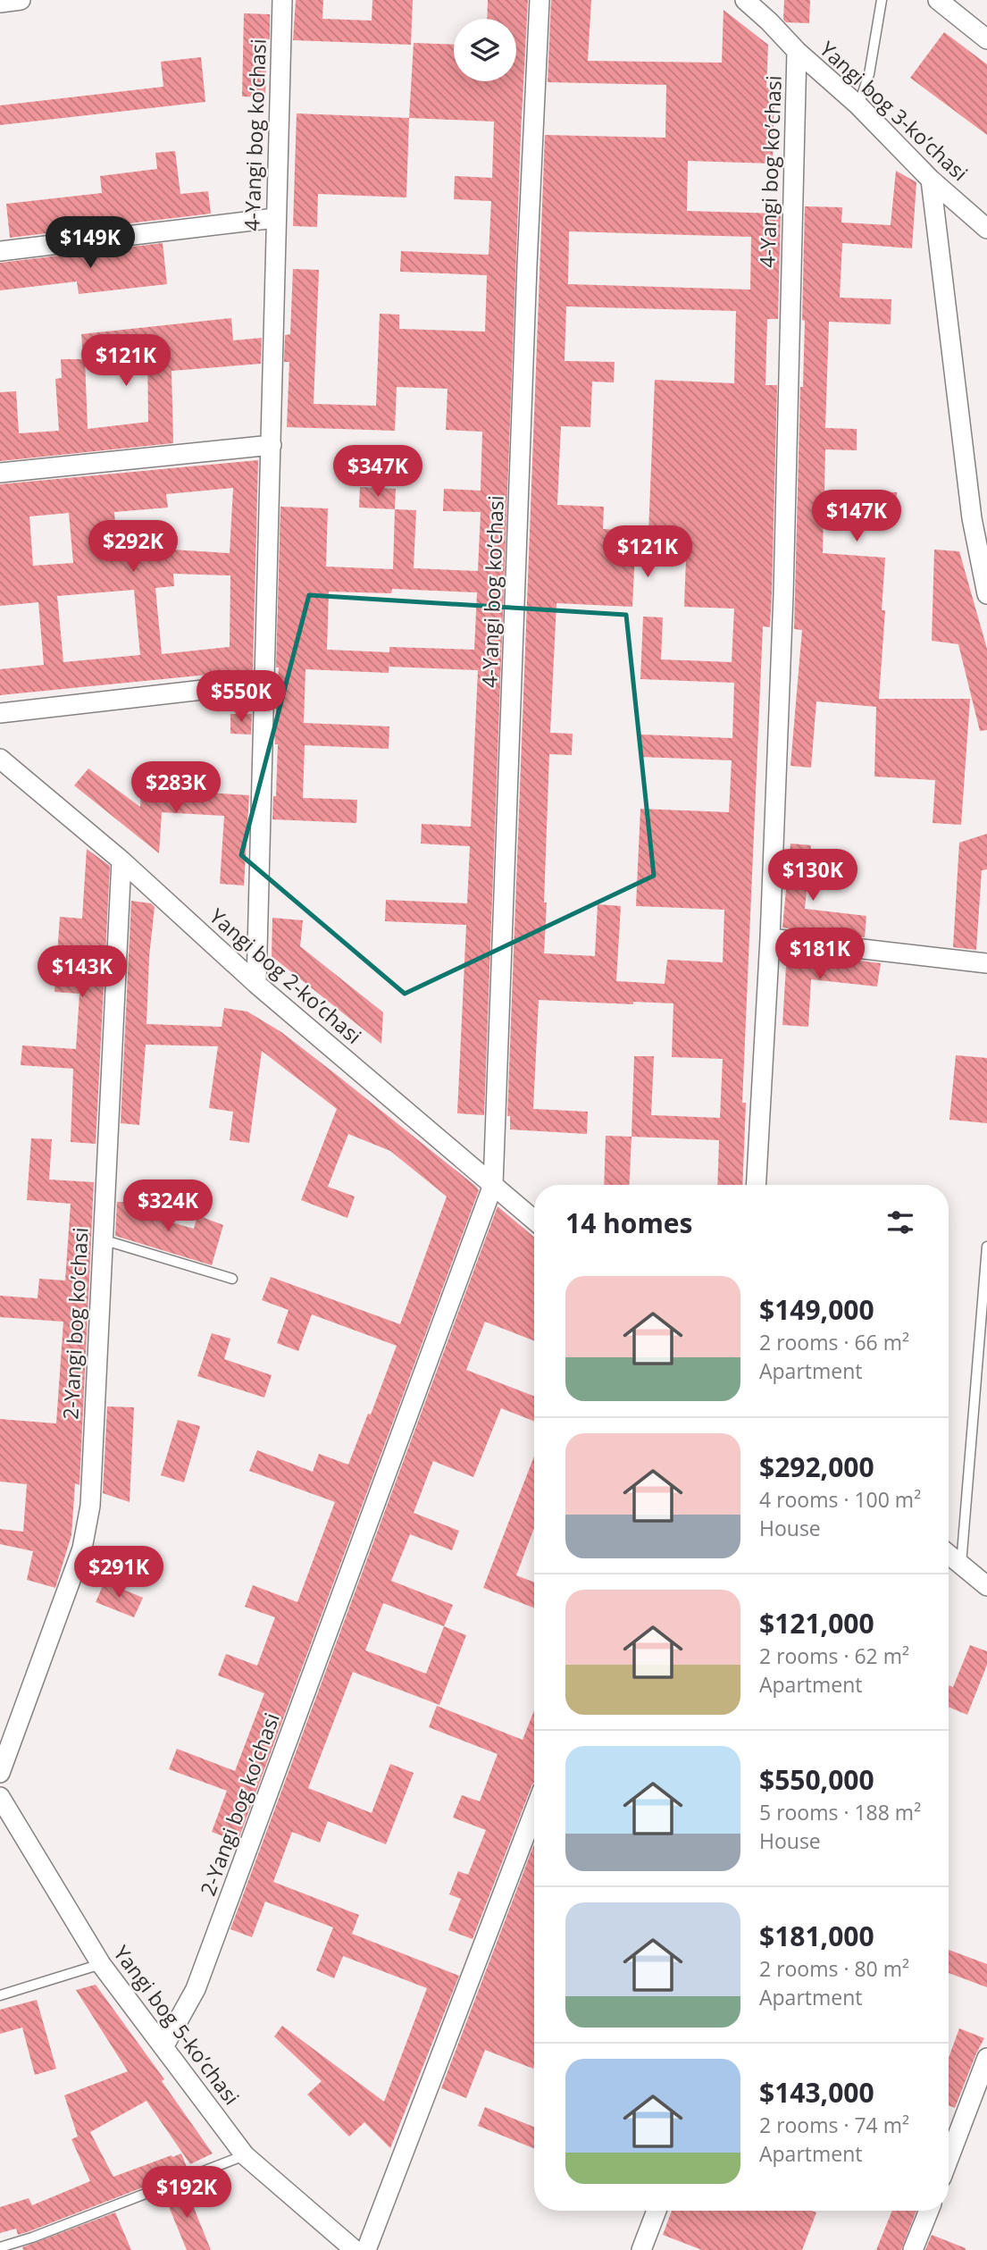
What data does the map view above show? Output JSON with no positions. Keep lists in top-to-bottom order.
{
  "streets": {
    "street": [
      "Yangi bog 3-koʼchasi",
      "4-Yangi bog koʼchasi",
      "Yangi bog 2-koʼchasi",
      "2-Yangi bog koʼchasi",
      "Yangi bog 5-koʼchasi"
    ]
  },
  "crossings": [
    ["Yangi bog 3-koʼchasi", "4-Yangi bog koʼchasi"],
    ["4-Yangi bog koʼchasi", "Yangi bog 2-koʼchasi"],
    ["4-Yangi bog koʼchasi", "2-Yangi bog koʼchasi"],
    ["Yangi bog 2-koʼchasi", "2-Yangi bog koʼchasi"],
    ["2-Yangi bog koʼchasi", "Yangi bog 5-koʼchasi"]
  ],
  "page": {
    "price": [
      "$149K",
      "$121K",
      "$347K",
      "$147K",
      "$292K",
      "$121K",
      "$550K",
      "$283K",
      "$130K",
      "$181K",
      "$143K",
      "$324K",
      "$291K",
      "$192K"
    ],
    "heading": "14 homes",
    "list": [
      {
        "name": "$149,000",
        "note": "2 rooms · 66 m² · Apartment"
      },
      {
        "name": "$292,000",
        "note": "4 rooms · 100 m² · House"
      },
      {
        "name": "$121,000",
        "note": "2 rooms · 62 m² · Apartment"
      },
      {
        "name": "$550,000",
        "note": "5 rooms · 188 m² · House"
      },
      {
        "name": "$181,000",
        "note": "2 rooms · 80 m² · Apartment"
      },
      {
        "name": "$143,000",
        "note": "2 rooms · 74 m² · Apartment"
      }
    ]
  }
}
